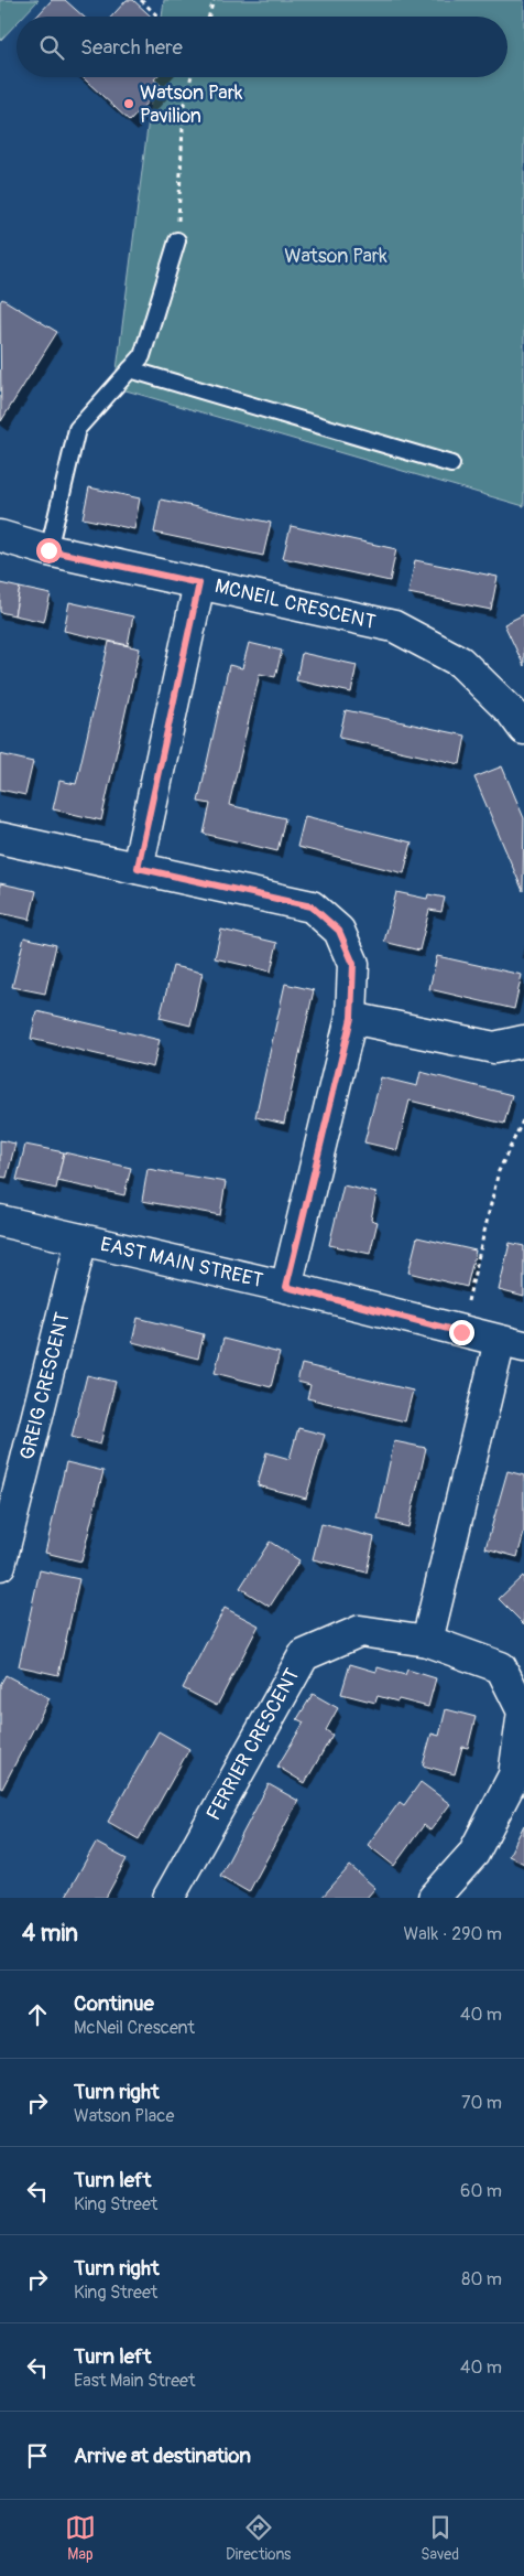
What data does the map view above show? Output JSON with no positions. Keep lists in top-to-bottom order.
{
  "streets": {
    "street": [
      "MCNEIL CRESCENT",
      "EAST MAIN STREET",
      "GREIG CRESCENT",
      "FERRIER CRESCENT"
    ]
  },
  "crossings": [
    ["EAST MAIN STREET", "GREIG CRESCENT"]
  ],
  "parks": ["Watson Park"],
  "places": ["Watson Park Pavilion"],
  "page": {
    "search": "Search here",
    "heading": ["4 min", "Walk · 290 m"],
    "list": [
      ["Continue", "McNeil Crescent", "40 m"],
      ["Turn right", "Watson Place", "70 m"],
      ["Turn left", "King Street", "60 m"],
      ["Turn right", "King Street", "80 m"],
      ["Turn left", "East Main Street", "40 m"],
      "Arrive at destination"
    ],
    "nav": ["Map", "Directions", "Saved"]
  }
}
